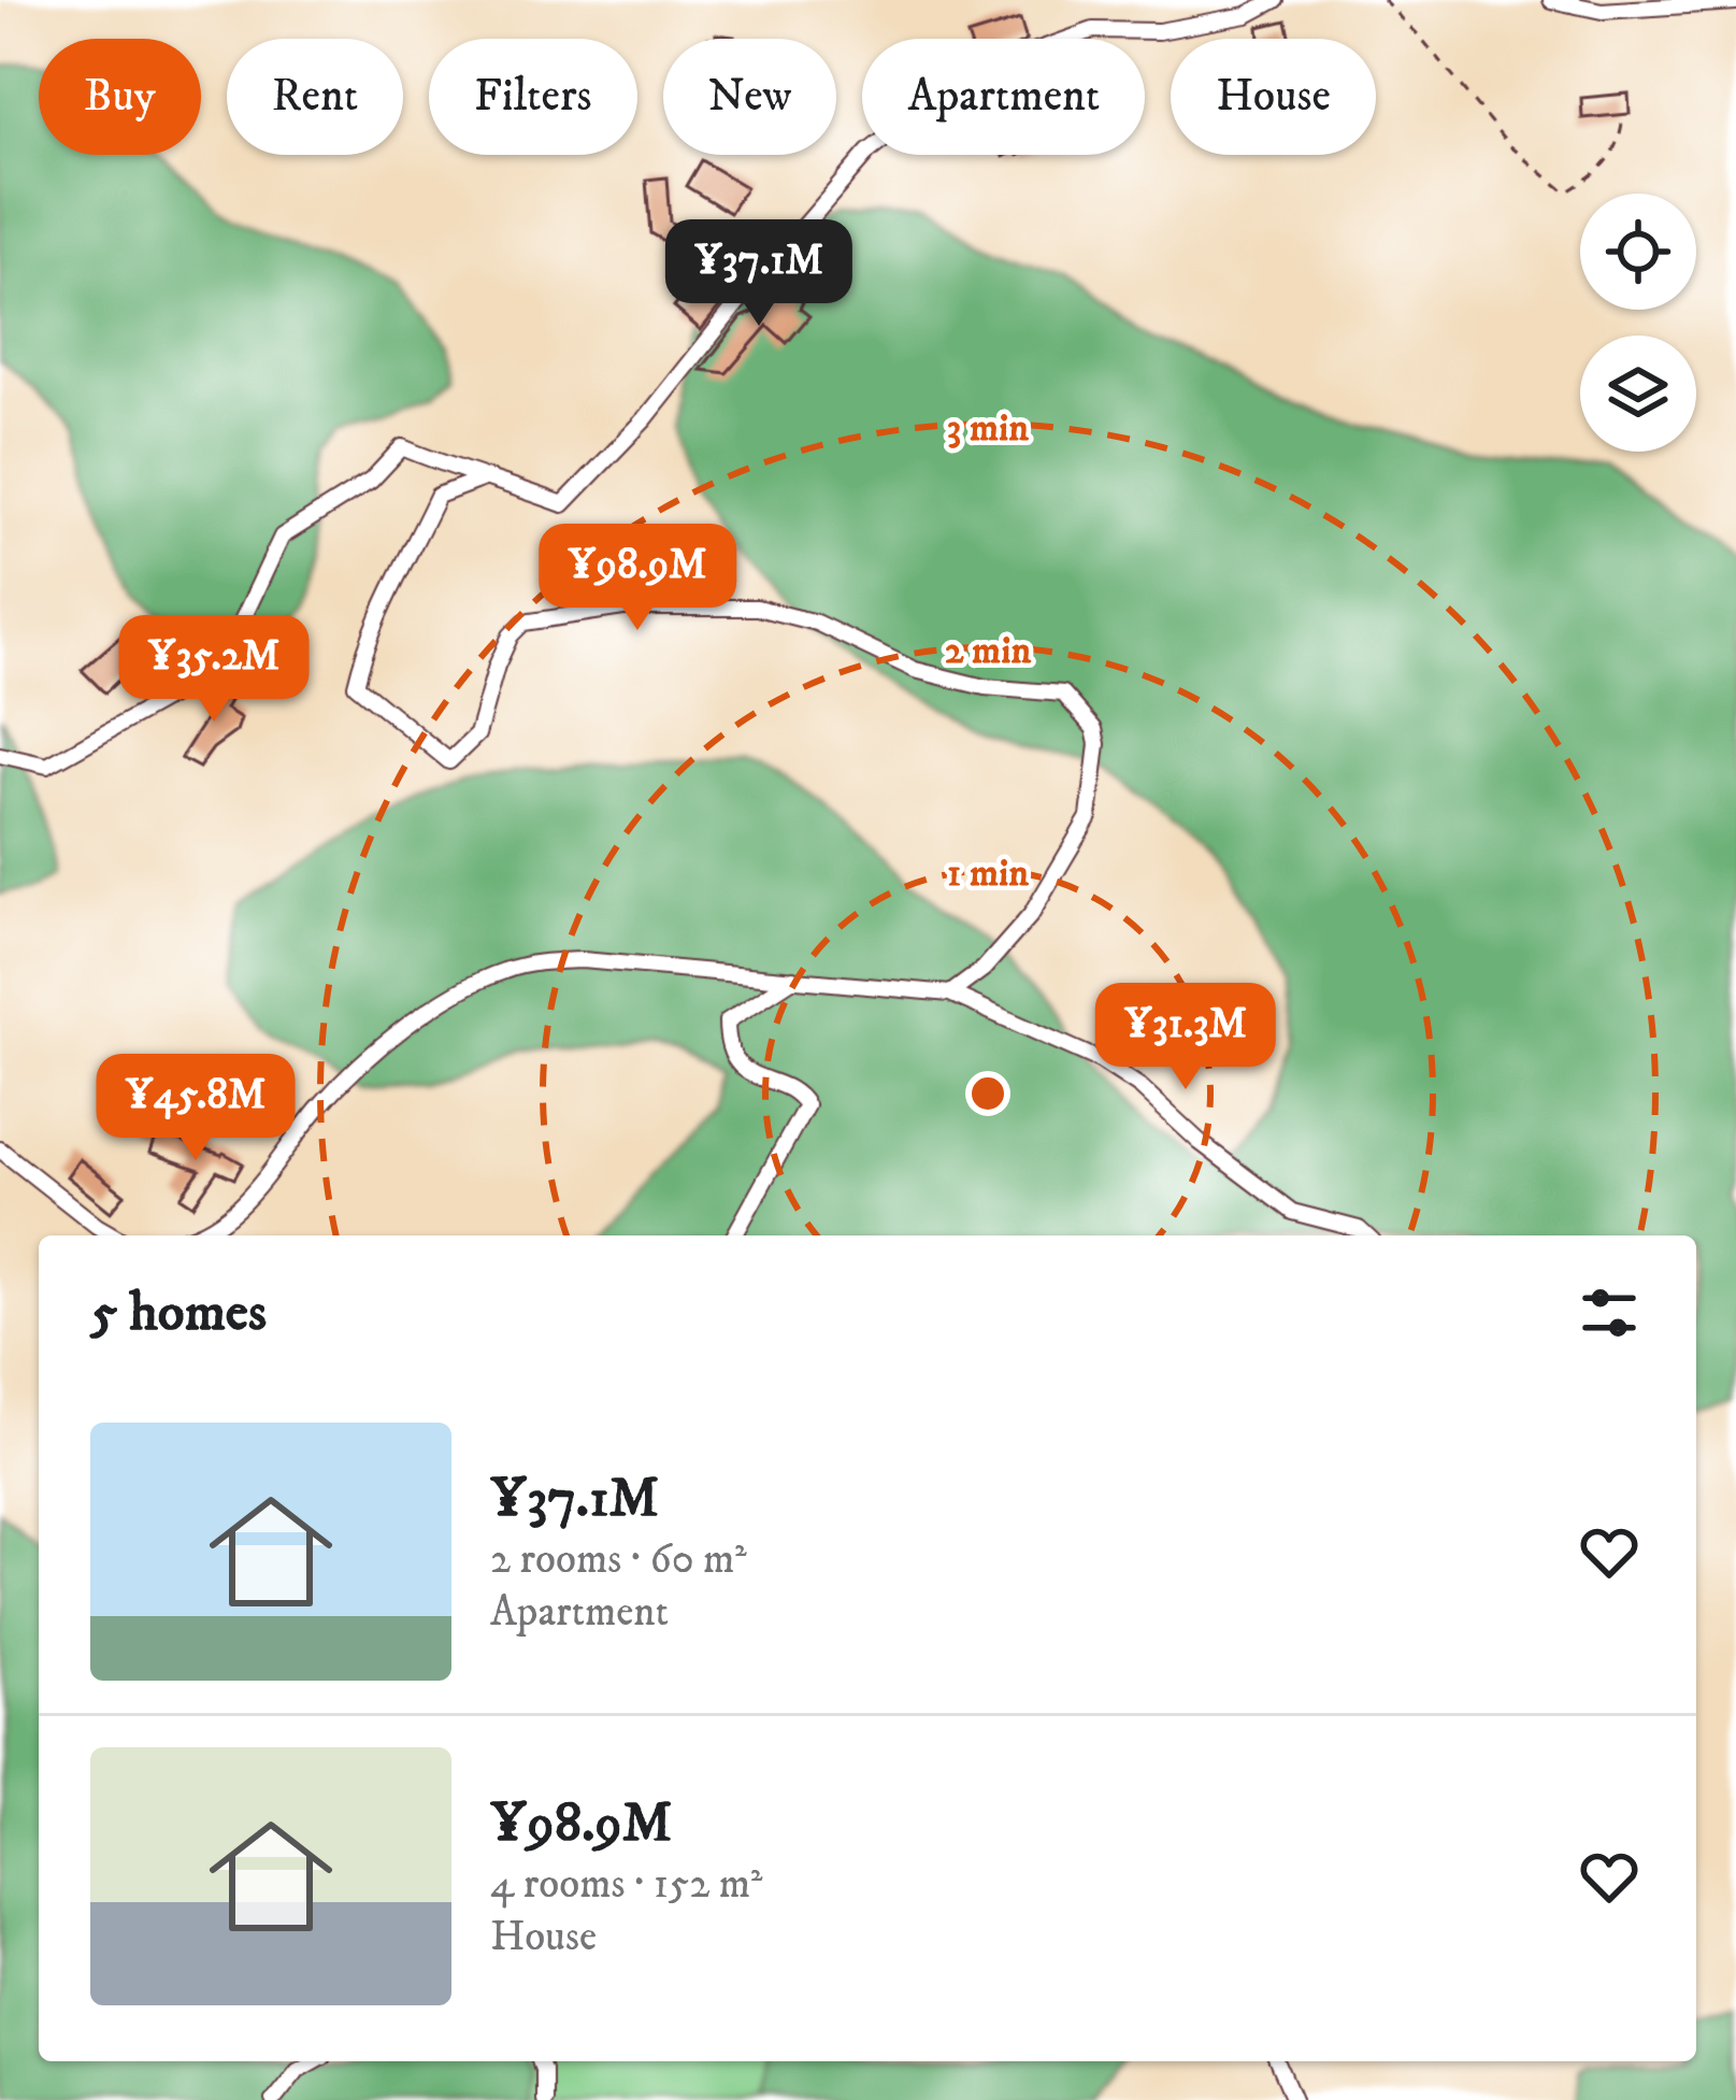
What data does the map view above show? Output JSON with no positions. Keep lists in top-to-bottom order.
{
  "page": {
    "chip": [
      "Buy",
      "Rent",
      "Filters",
      "New",
      "Apartment",
      "House"
    ],
    "price": [
      "¥37.1M",
      "¥98.9M",
      "¥35.2M",
      "¥31.3M",
      "¥45.8M"
    ],
    "heading": "5 homes",
    "list": [
      {
        "name": "¥37.1M",
        "note": "2 rooms · 60 m² · Apartment"
      },
      {
        "name": "¥98.9M",
        "note": "4 rooms · 152 m² · House"
      }
    ]
  },
  "rings": ["3 min", "2 min", "1 min"]
}
